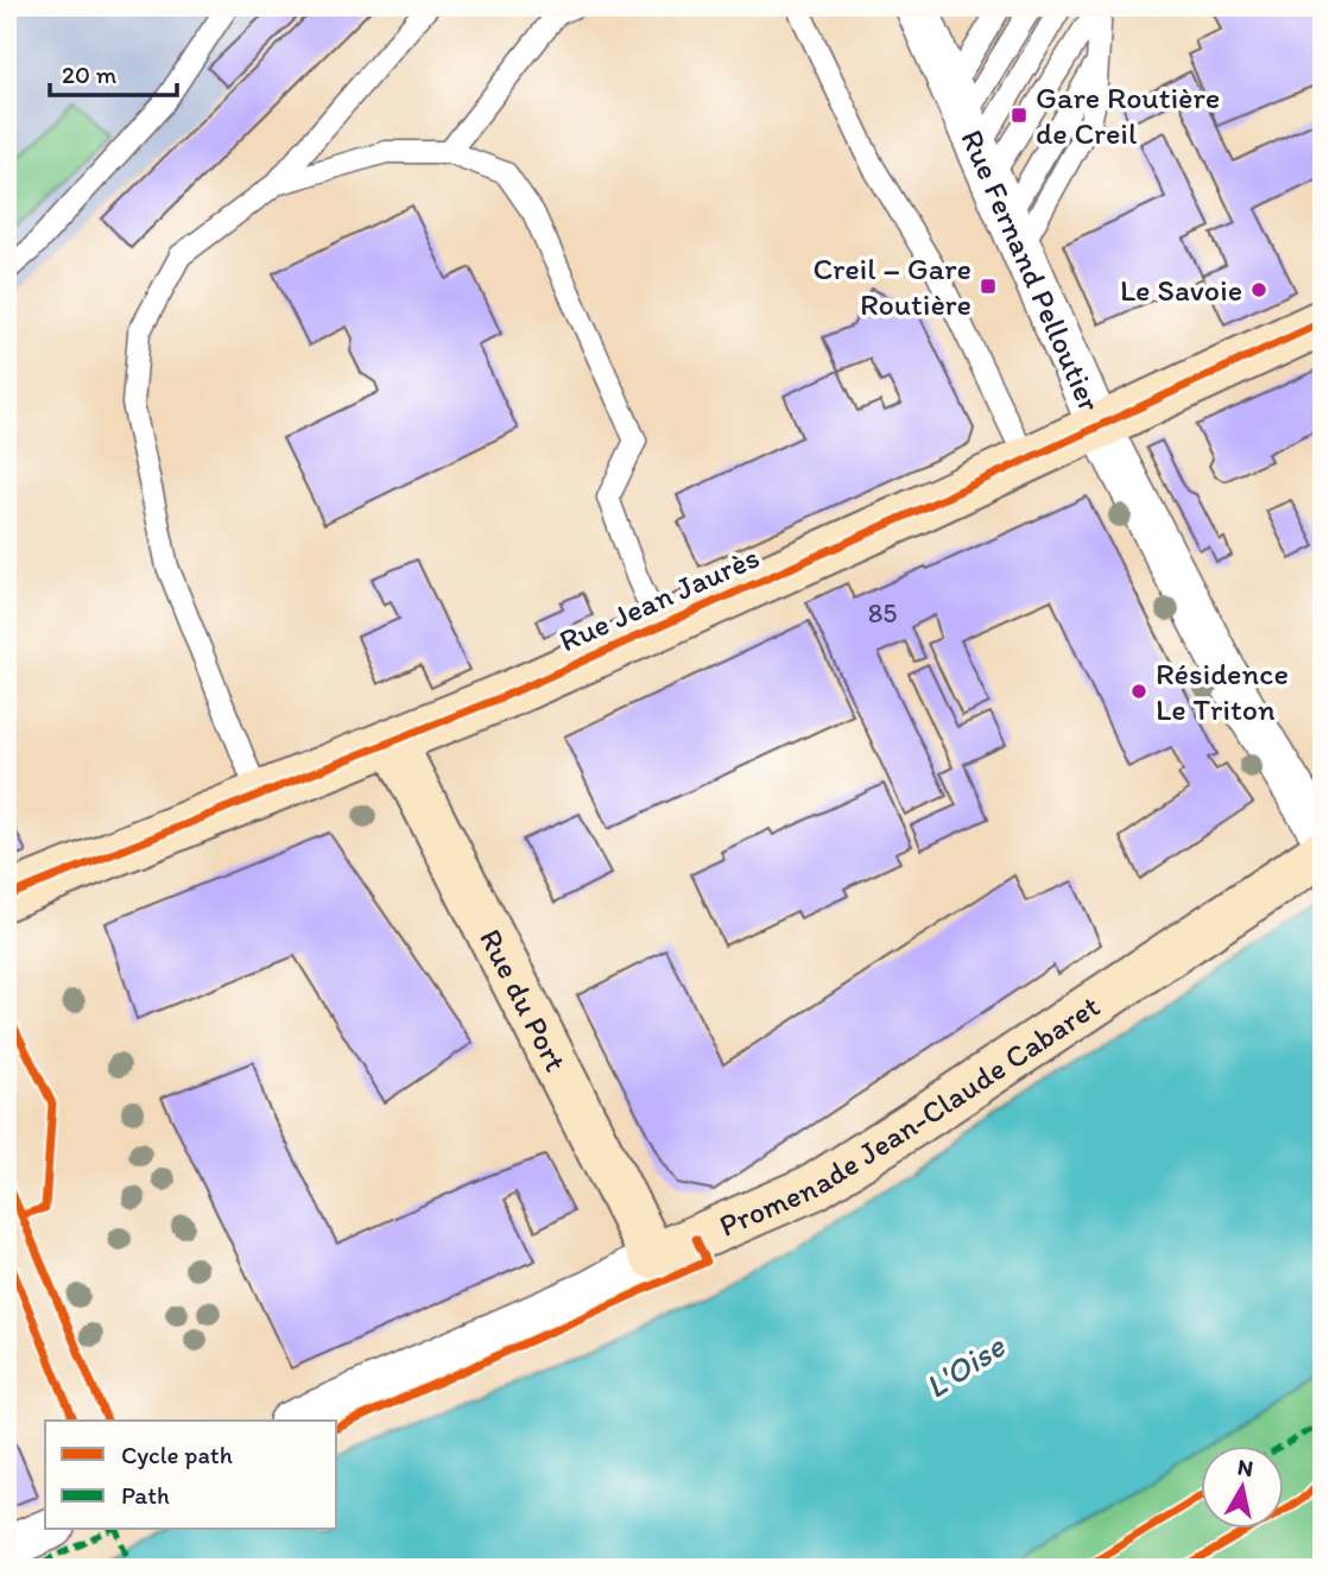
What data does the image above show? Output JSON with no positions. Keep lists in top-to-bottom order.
{
  "streets": {
    "street": [
      "Rue Fernand Pelloutier",
      "Rue Jean Jaurès",
      "Rue du Port",
      "Promenade Jean-Claude Cabaret"
    ]
  },
  "crossings": [
    ["Rue Fernand Pelloutier", "Rue Jean Jaurès"],
    ["Rue Jean Jaurès", "Rue du Port"],
    ["Rue du Port", "Promenade Jean-Claude Cabaret"]
  ],
  "water": ["L'Oise"],
  "places": {
    "transit": ["Gare Routière de Creil", "Creil – Gare Routière"],
    "other": ["Le Savoie", "Résidence Le Triton"]
  },
  "house_numbers": ["85"],
  "legend": ["Cycle path", "Path"],
  "scale_bar": "20 m",
  "north": "top"
}
